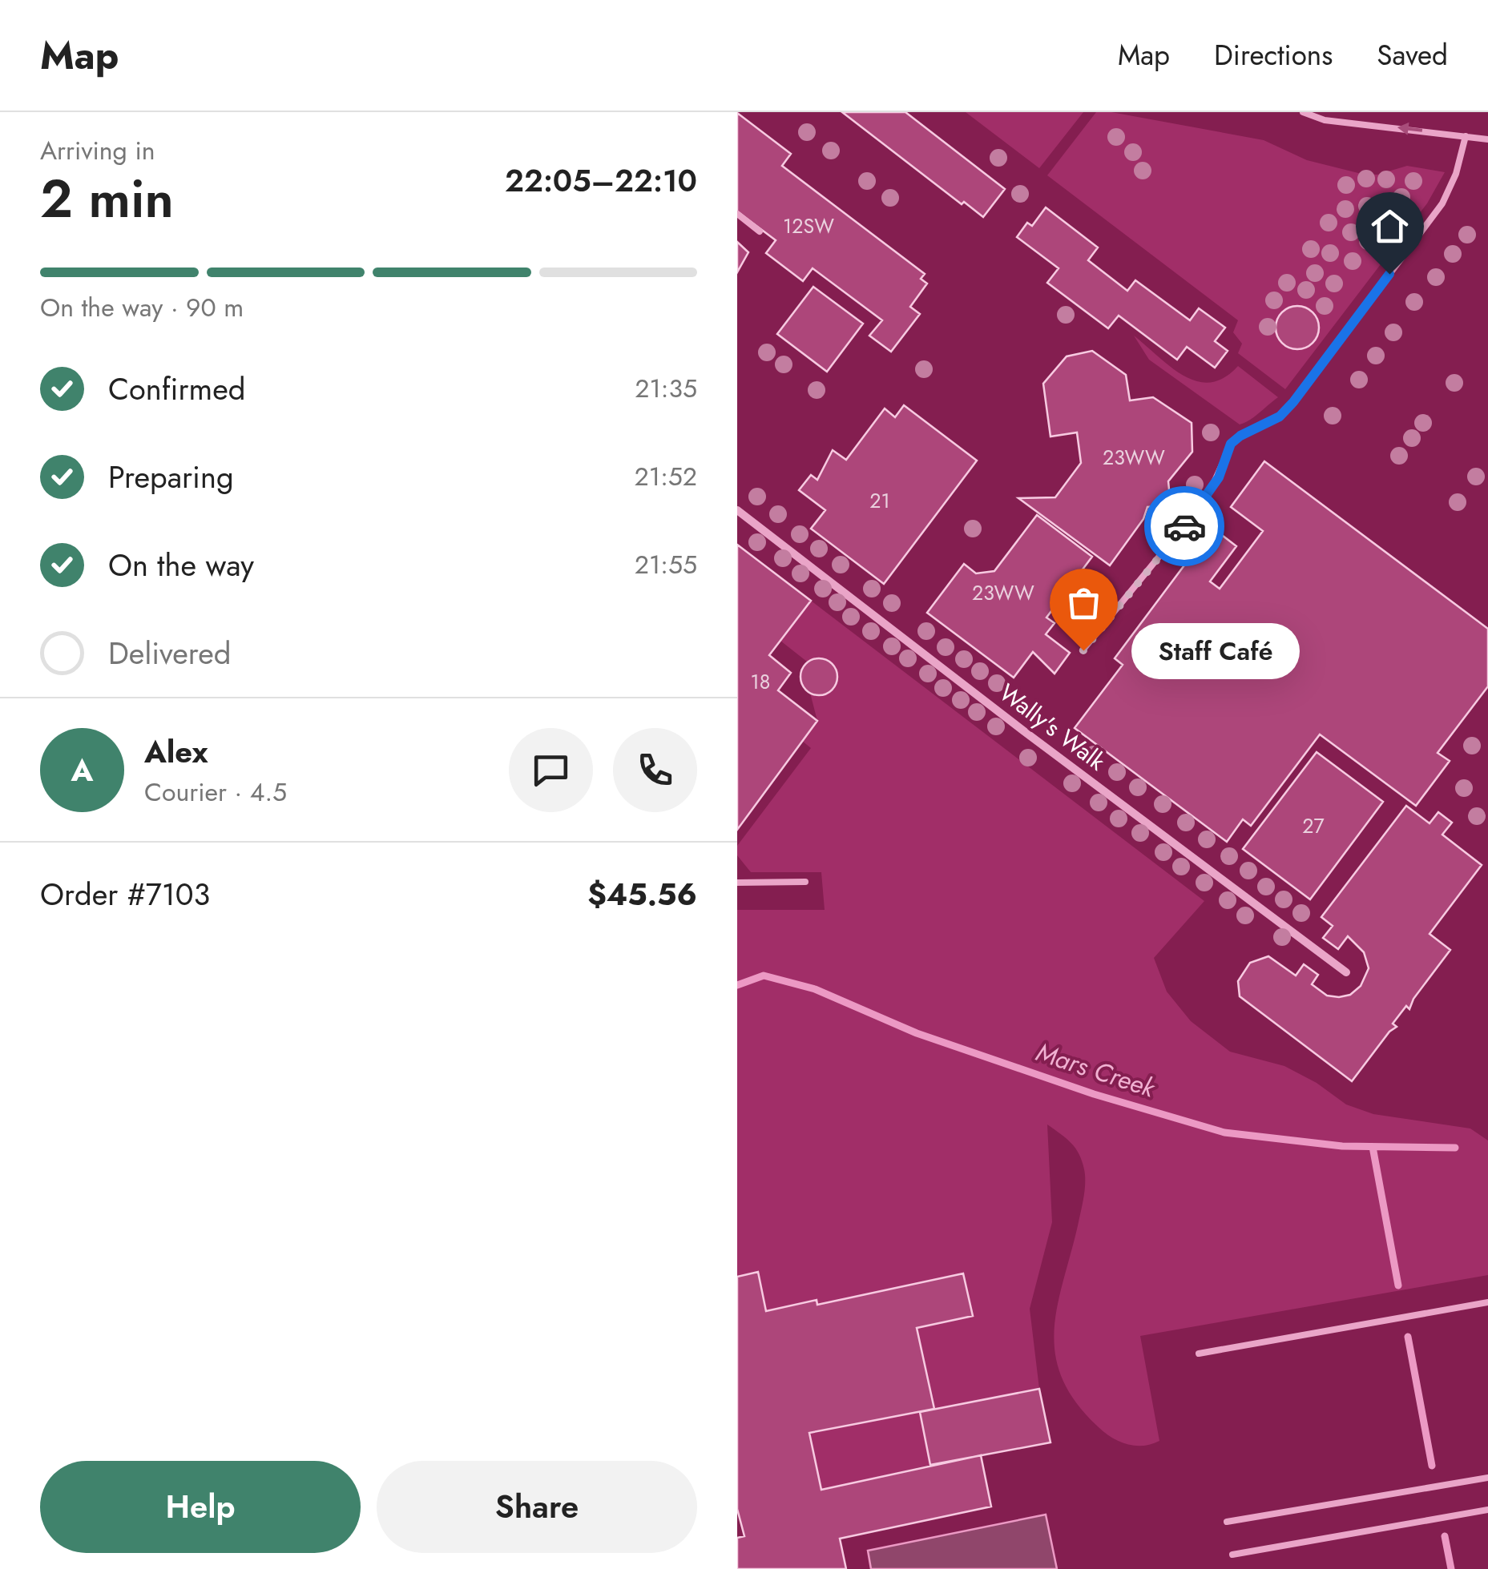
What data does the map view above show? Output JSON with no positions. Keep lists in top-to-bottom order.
{
  "streets": {
    "street": ["Wally's Walk"]
  },
  "water": ["Mars Creek"],
  "places": ["Staff Café"],
  "house_numbers": [
    "12SW",
    "23WW",
    "21",
    "23WW",
    "18",
    "27"
  ],
  "page": {
    "header": "Map",
    "nav": ["Map", "Directions", "Saved"],
    "heading": ["2 min", "Arriving in", "22:05–22:10"],
    "panel": [
      "Alex",
      "Courier · 4.5",
      "Order #7103",
      "$45.56"
    ],
    "bar": "On the way · 90 m",
    "list": [
      ["Confirmed", "21:35"],
      ["Preparing", "21:52"],
      ["On the way", "21:55"],
      "Delivered"
    ],
    "bubble": "Staff Café",
    "round": "A",
    "buttons": ["Help", "Share"]
  }
}
